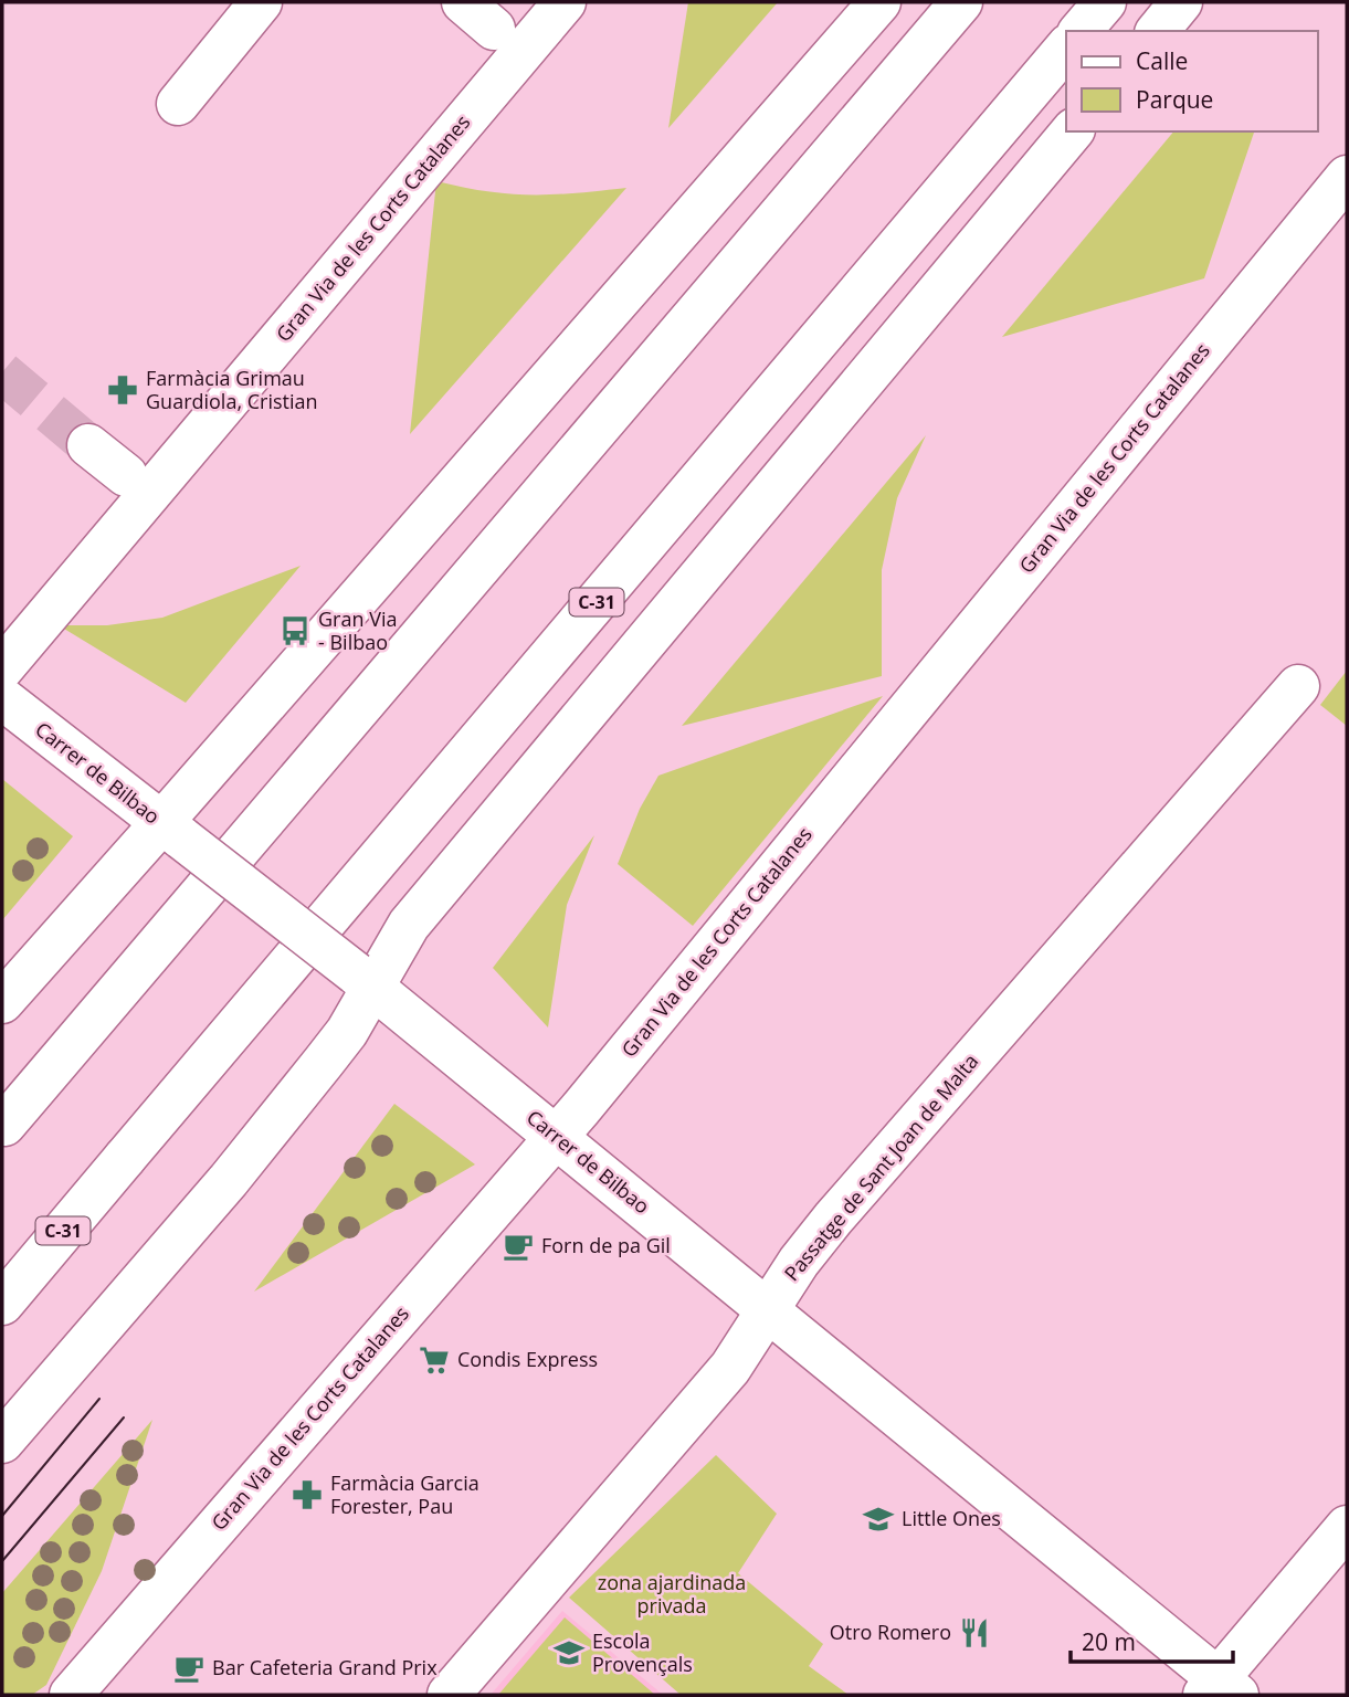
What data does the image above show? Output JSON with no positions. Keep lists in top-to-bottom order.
{
  "streets": {
    "main road": [
      "Gran Via de les Corts Catalanes",
      "C-31",
      "Carrer de Bilbao",
      "Passatge de Sant Joan de Malta"
    ]
  },
  "crossings": [
    ["Gran Via de les Corts Catalanes", "Carrer de Bilbao"],
    ["Carrer de Bilbao", "Passatge de Sant Joan de Malta"]
  ],
  "parks": ["zona ajardinada privada"],
  "places": {
    "pharmacy": ["Farmàcia Grimau Guardiola, Cristian", "Farmàcia Garcia Forester, Pau"],
    "bus stop": ["Gran Via - Bilbao"],
    "cafe": ["Forn de pa Gil", "Bar Cafeteria Grand Prix"],
    "supermarket": ["Condis Express"],
    "school or university": ["Little Ones", "Escola Provençals"],
    "restaurant": ["Otro Romero"]
  },
  "legend": ["Calle", "Parque"],
  "scale_bar": "20 m"
}
